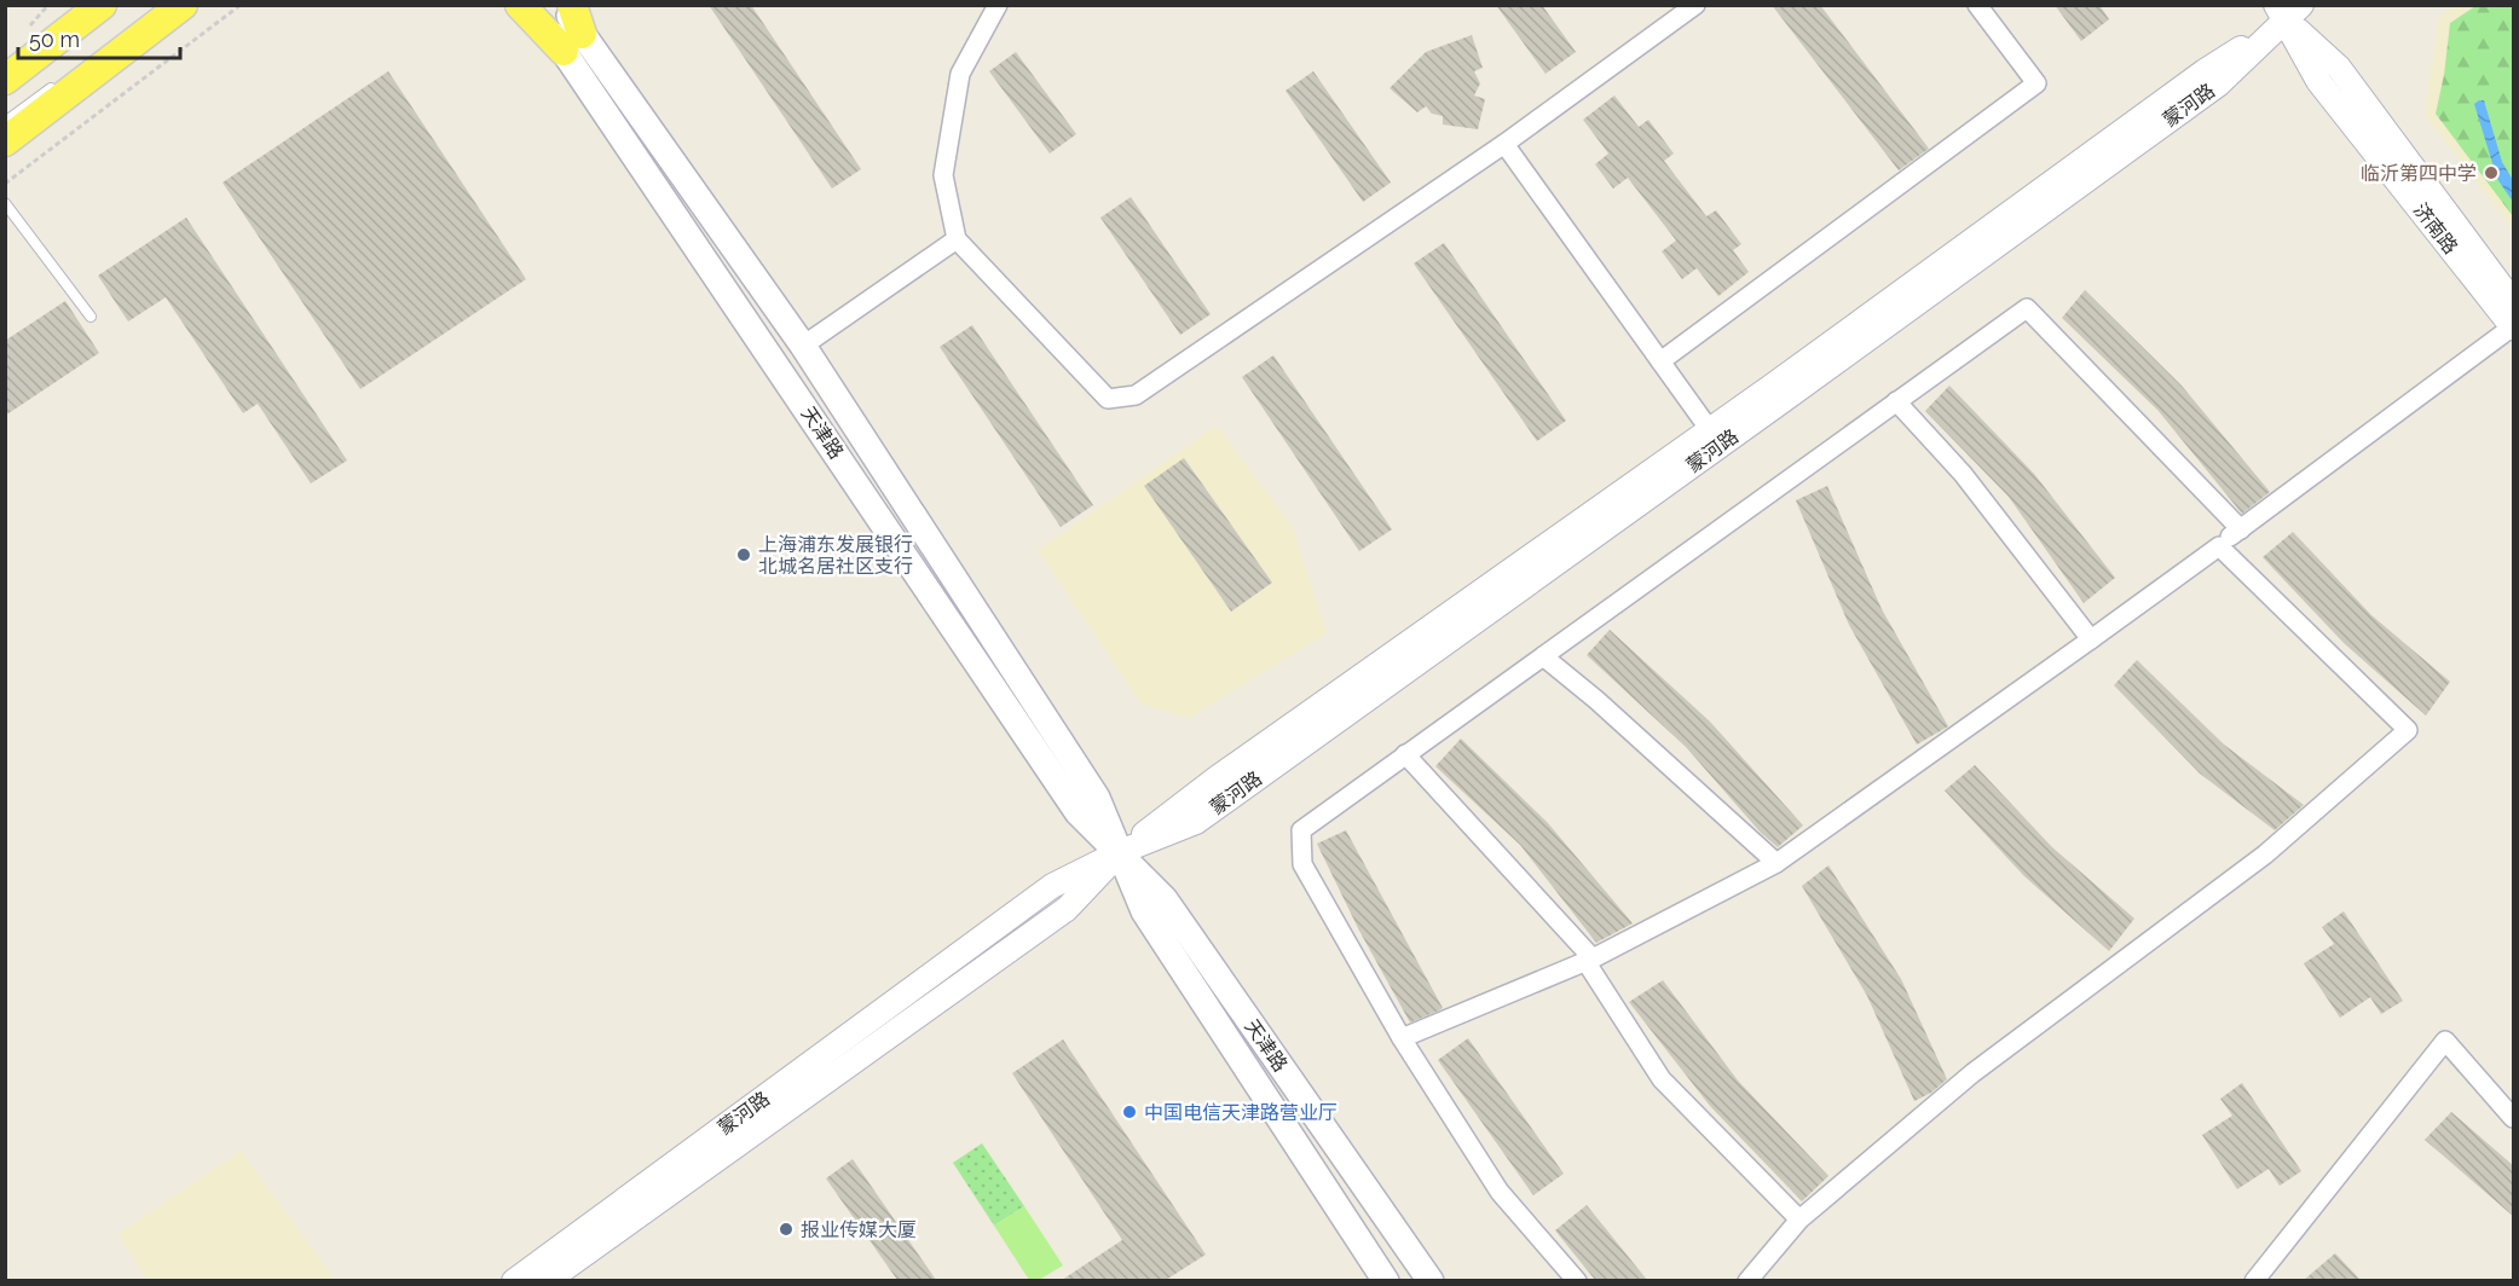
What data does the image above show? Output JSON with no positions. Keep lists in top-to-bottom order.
{
  "streets": {
    "main road": ["天津路"],
    "street": ["蒙河路", "济南路"]
  },
  "crossings": [
    ["蒙河路", "济南路"],
    ["蒙河路", "天津路"]
  ],
  "places": [
    "临沂第四中学",
    "上海浦东发展银行 北城名居社区支行",
    "中国电信天津路营业厅",
    "报业传媒大厦"
  ],
  "scale_bar": "50 m"
}
